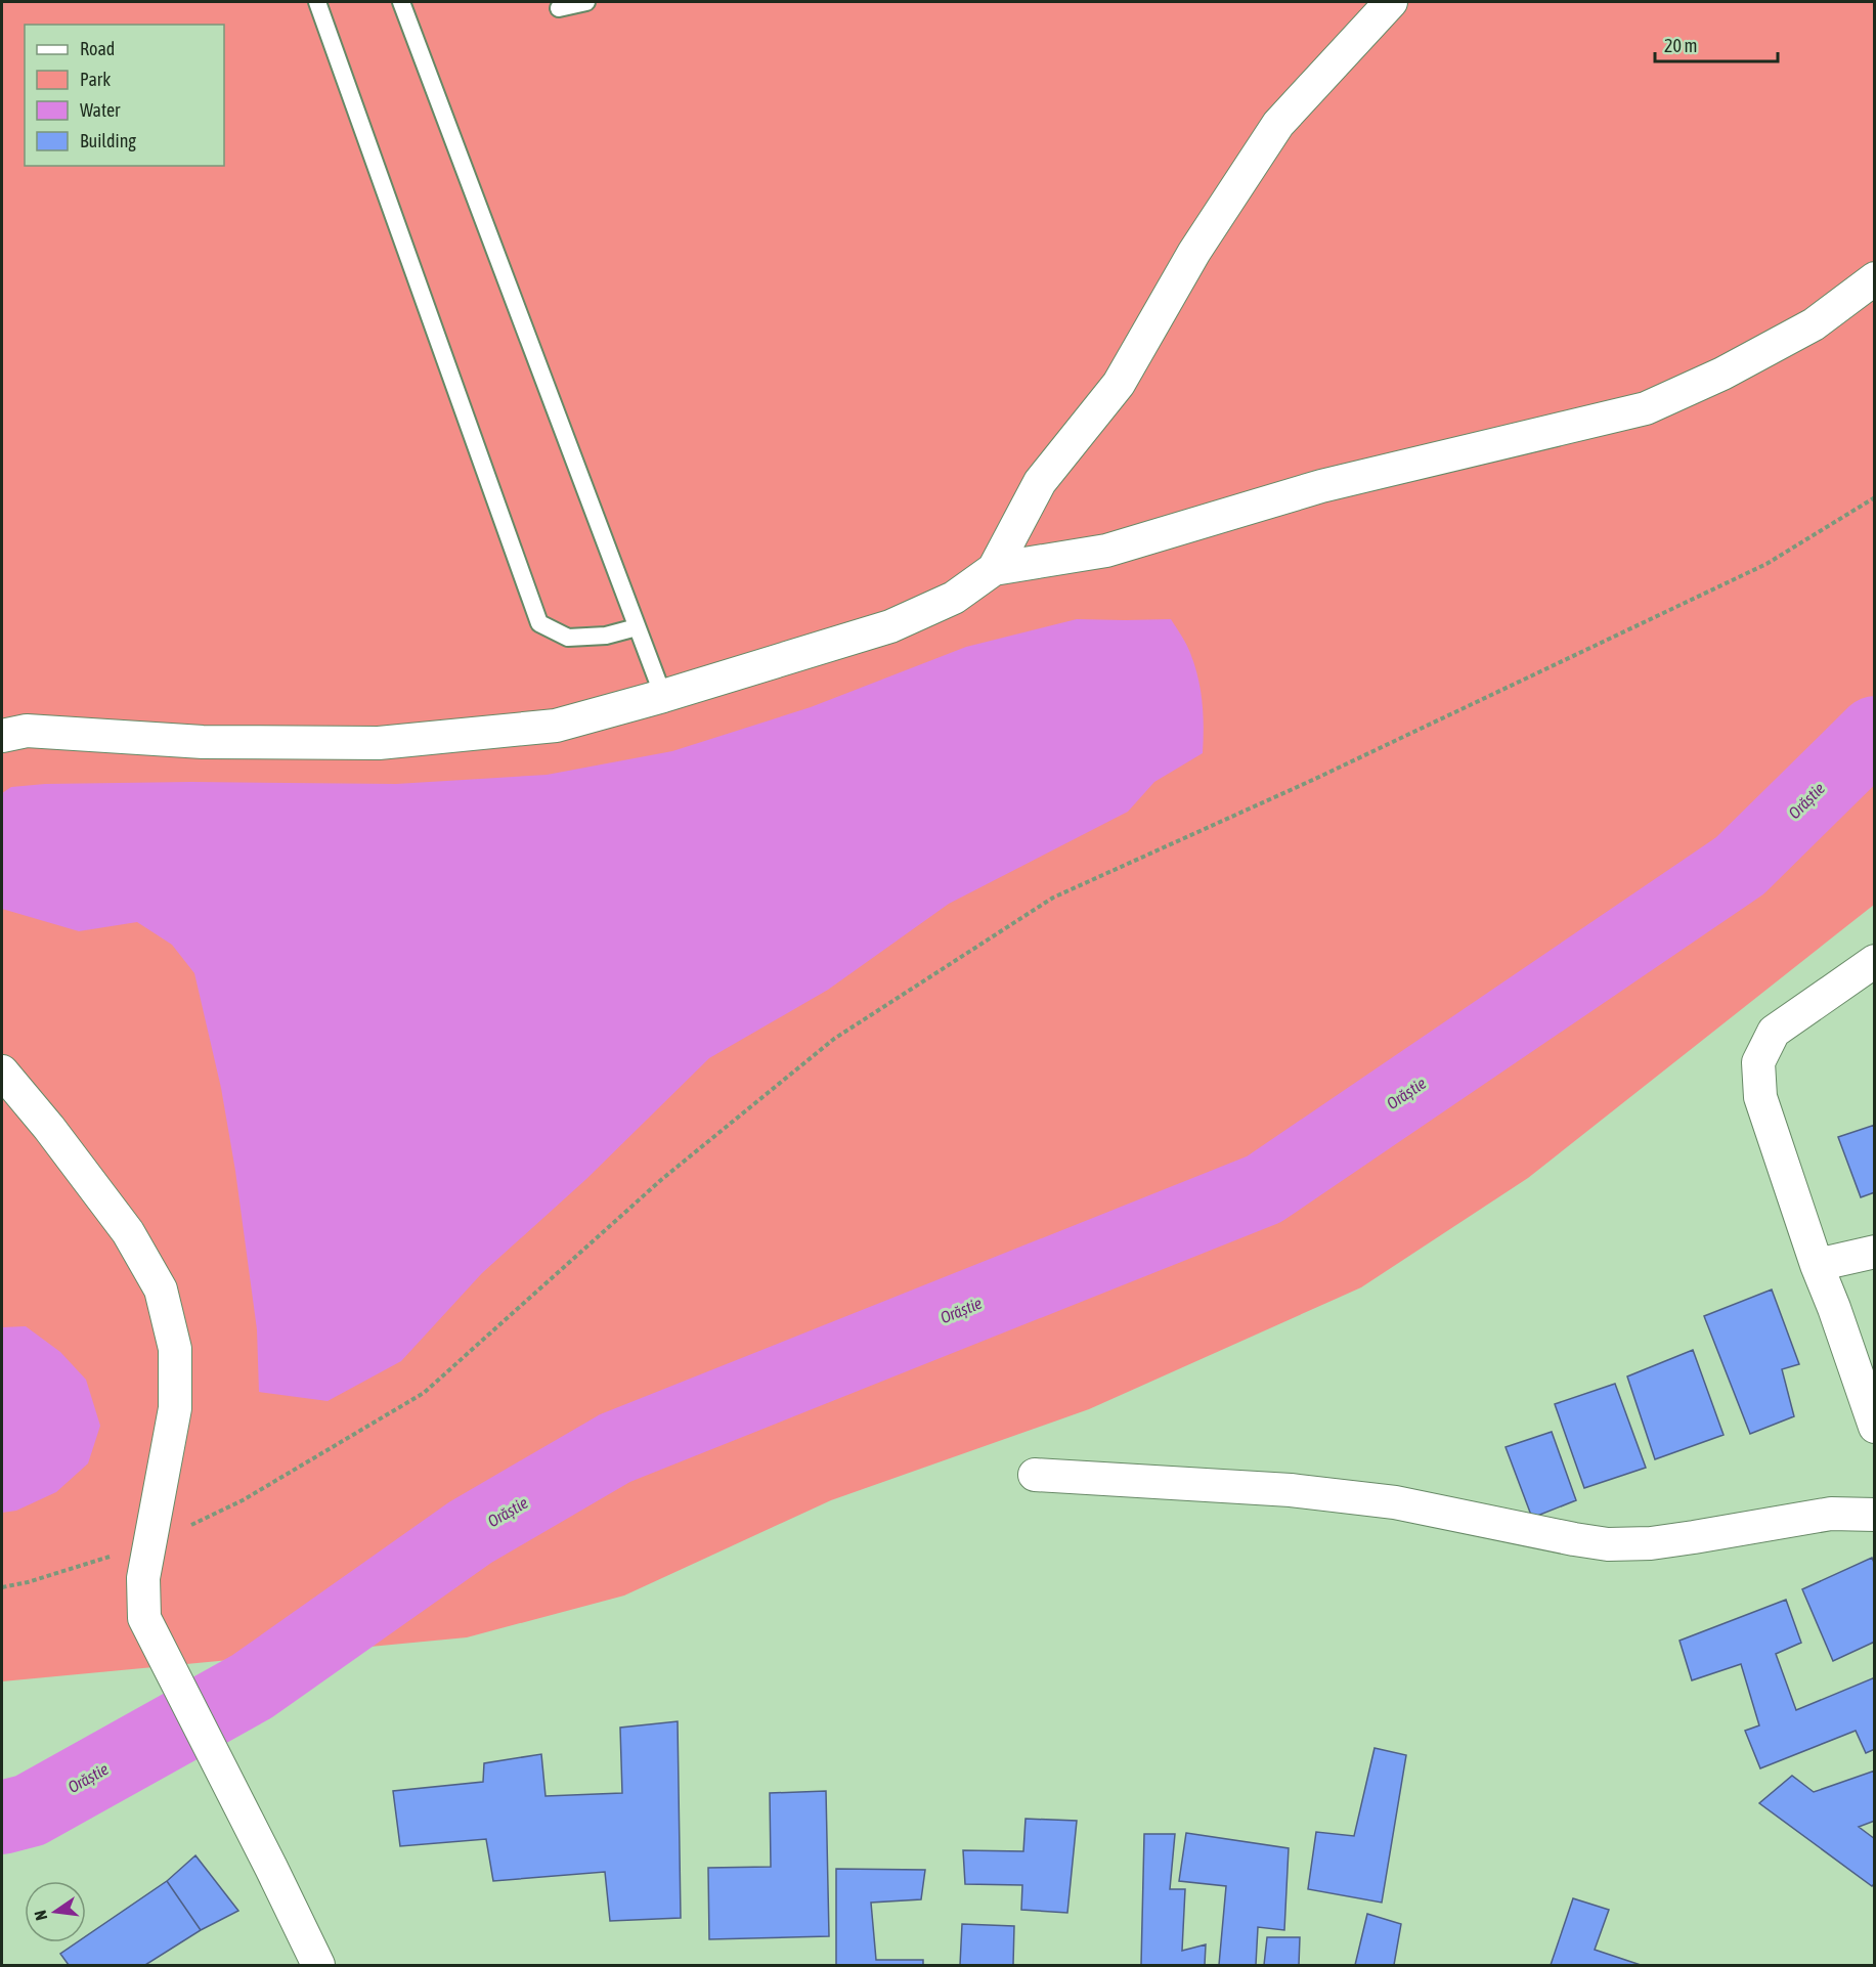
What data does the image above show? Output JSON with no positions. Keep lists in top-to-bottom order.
{
  "water": ["Orăștie"],
  "legend": [
    "Road",
    "Park",
    "Water",
    "Building"
  ],
  "scale_bar": "20 m",
  "north": "left"
}
